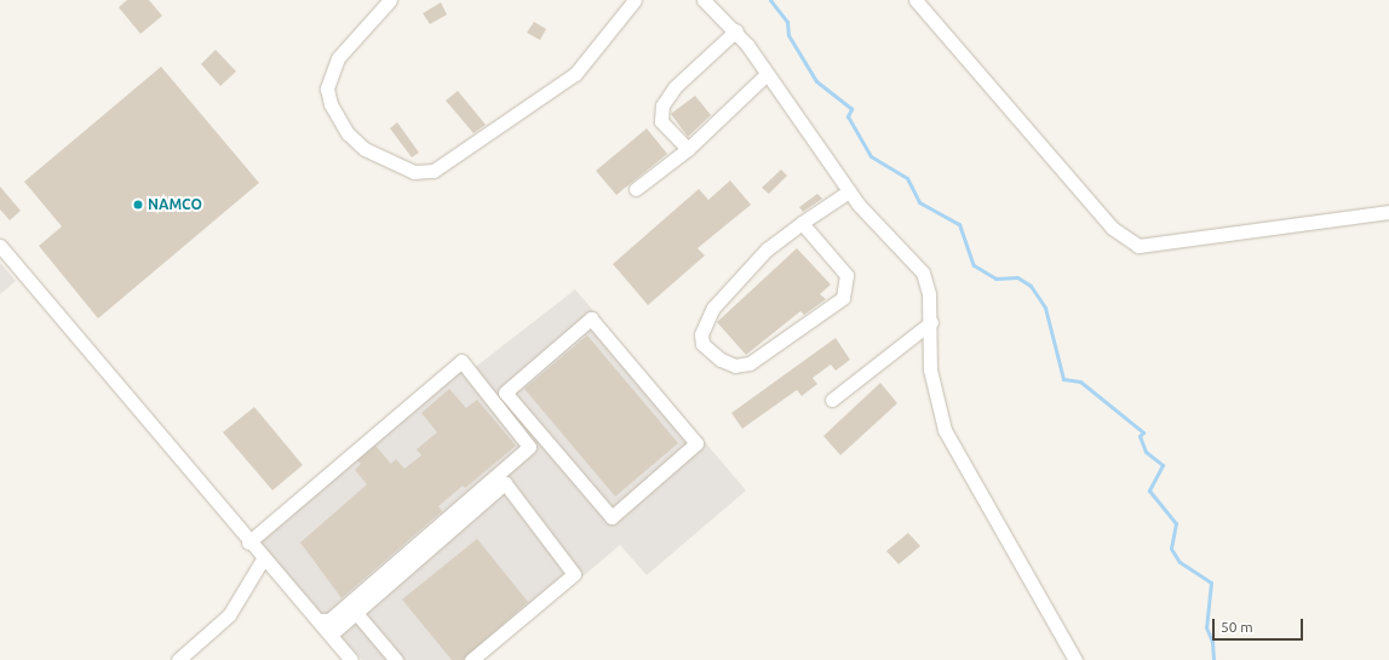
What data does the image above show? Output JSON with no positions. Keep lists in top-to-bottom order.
{
  "places": ["NAMCO"],
  "scale_bar": "50 m"
}
